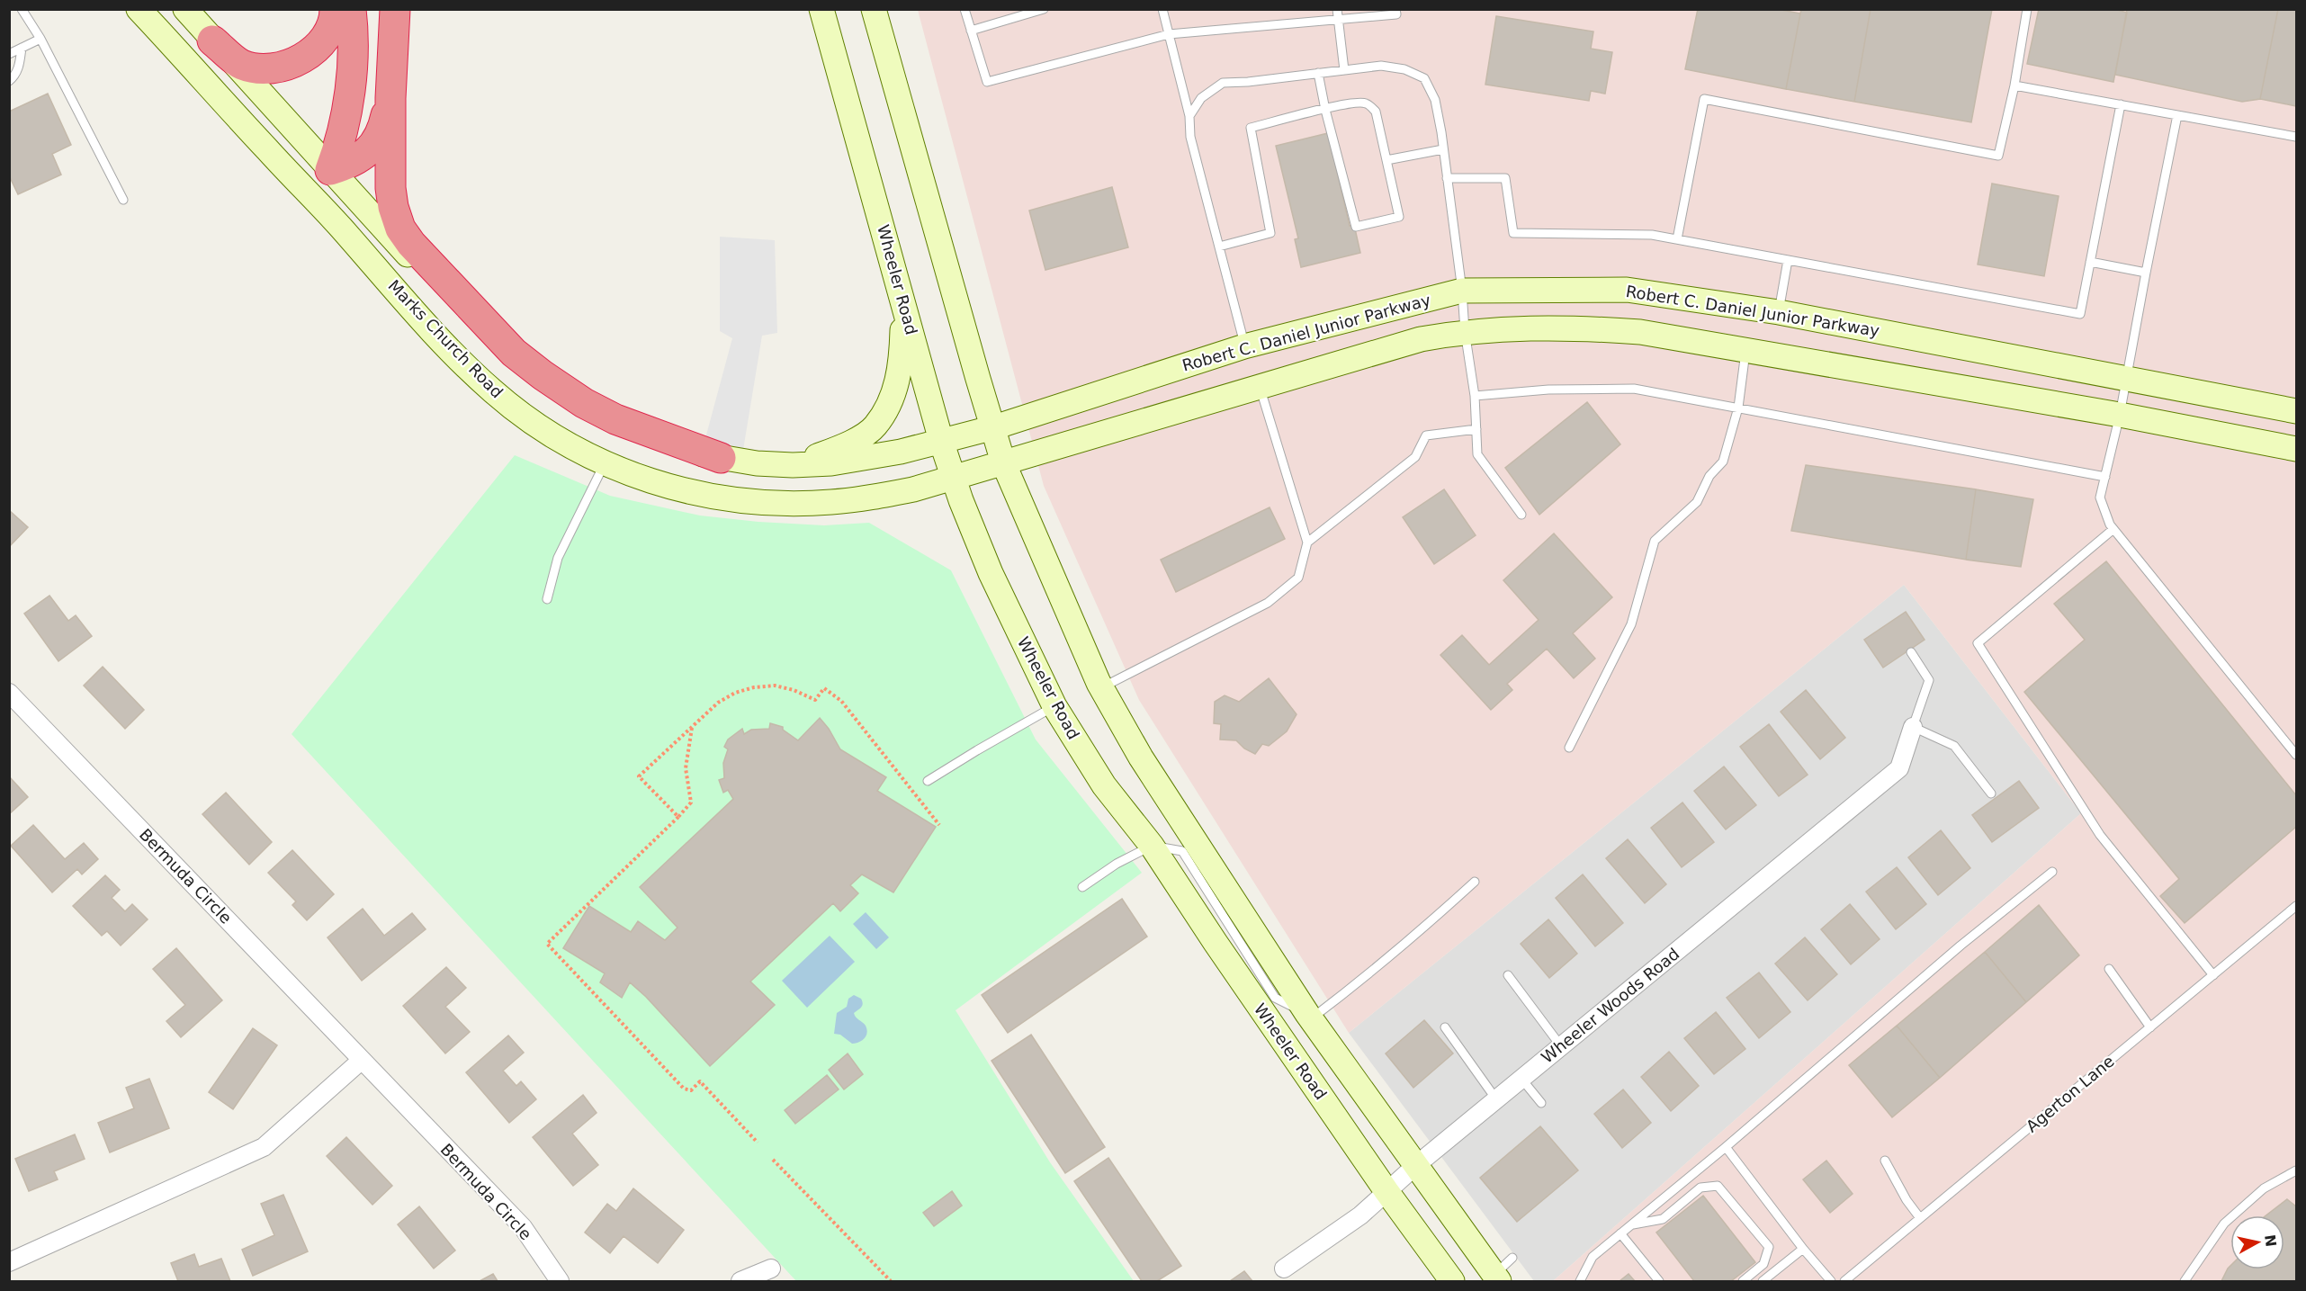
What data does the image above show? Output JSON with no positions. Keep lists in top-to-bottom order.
{
  "streets": {
    "street": [
      "Wheeler Road",
      "Robert C. Daniel Junior Parkway",
      "Marks Church Road",
      "Bermuda Circle",
      "Wheeler Woods Road"
    ],
    "lane": ["Agerton Lane"]
  },
  "crossings": [
    ["Wheeler Road", "Marks Church Road"],
    ["Wheeler Road", "Wheeler Woods Road"],
    ["Robert C. Daniel Junior Parkway", "Marks Church Road"]
  ],
  "north": "right"
}
